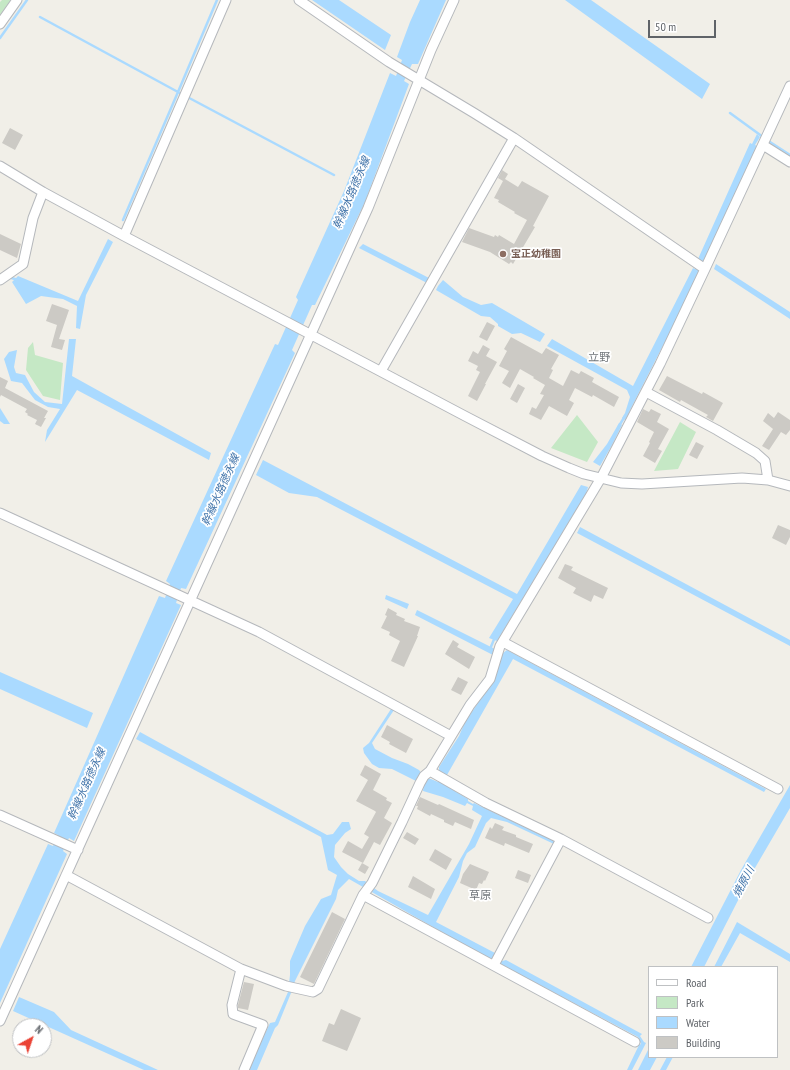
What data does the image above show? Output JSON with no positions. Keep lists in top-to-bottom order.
{
  "districts": ["立野", "草原"],
  "water": ["幹線水路徳永線", "焼原川"],
  "places": ["宝正幼稚園"],
  "legend": [
    "Road",
    "Park",
    "Water",
    "Building"
  ],
  "scale_bar": "50 m",
  "north": "top right"
}
